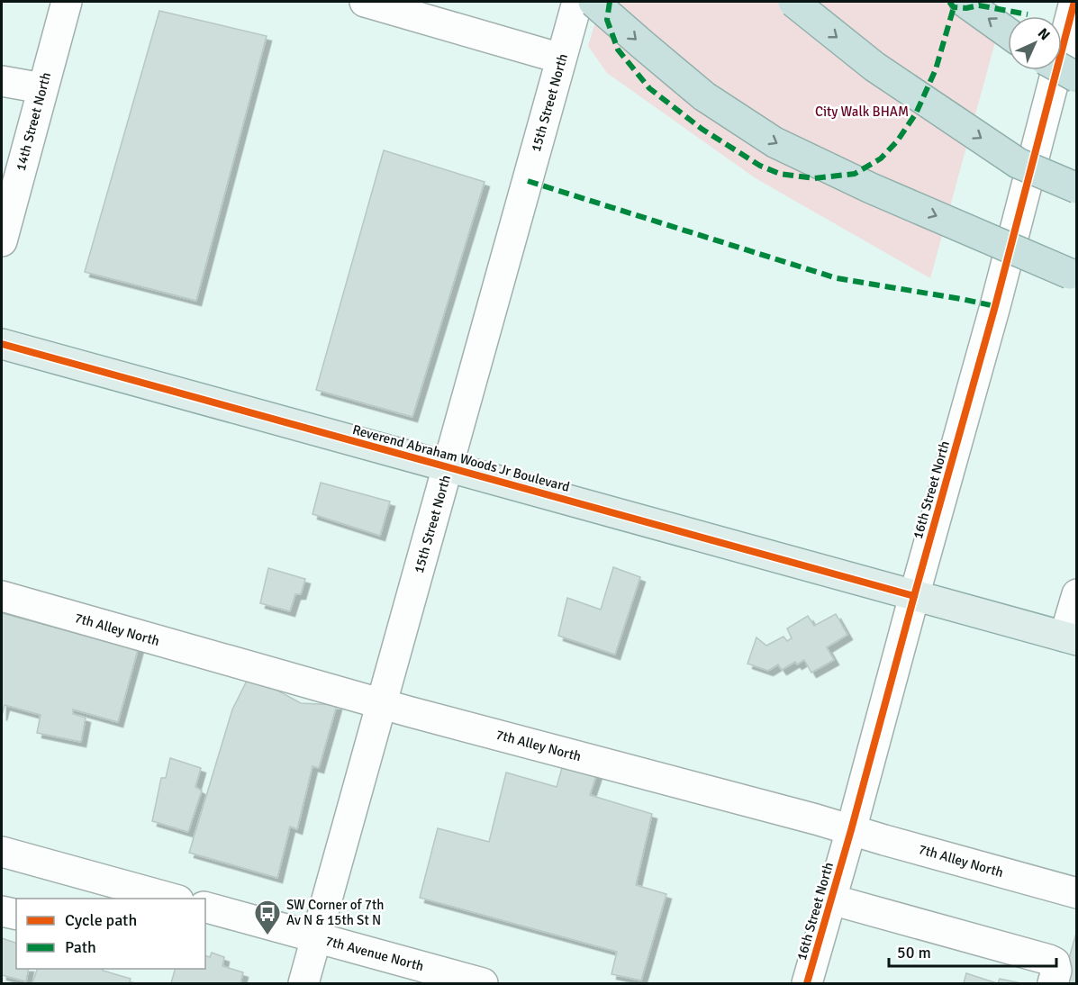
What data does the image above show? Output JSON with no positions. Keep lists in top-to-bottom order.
{
  "streets": {
    "main road": ["Reverend Abraham Woods Jr Boulevard"],
    "street": [
      "15th Street North",
      "14th Street North",
      "16th Street North",
      "7th Alley North",
      "7th Avenue North"
    ]
  },
  "crossings": [
    ["15th Street North", "Reverend Abraham Woods Jr Boulevard"],
    ["15th Street North", "7th Alley North"],
    ["15th Street North", "7th Avenue North"],
    ["Reverend Abraham Woods Jr Boulevard", "16th Street North"],
    ["16th Street North", "7th Alley North"]
  ],
  "parks": ["City Walk BHAM"],
  "places": {
    "bus stop": ["SW Corner of 7th Av N & 15th St N"]
  },
  "legend": ["Cycle path", "Path"],
  "scale_bar": "50 m",
  "north": "top right"
}
